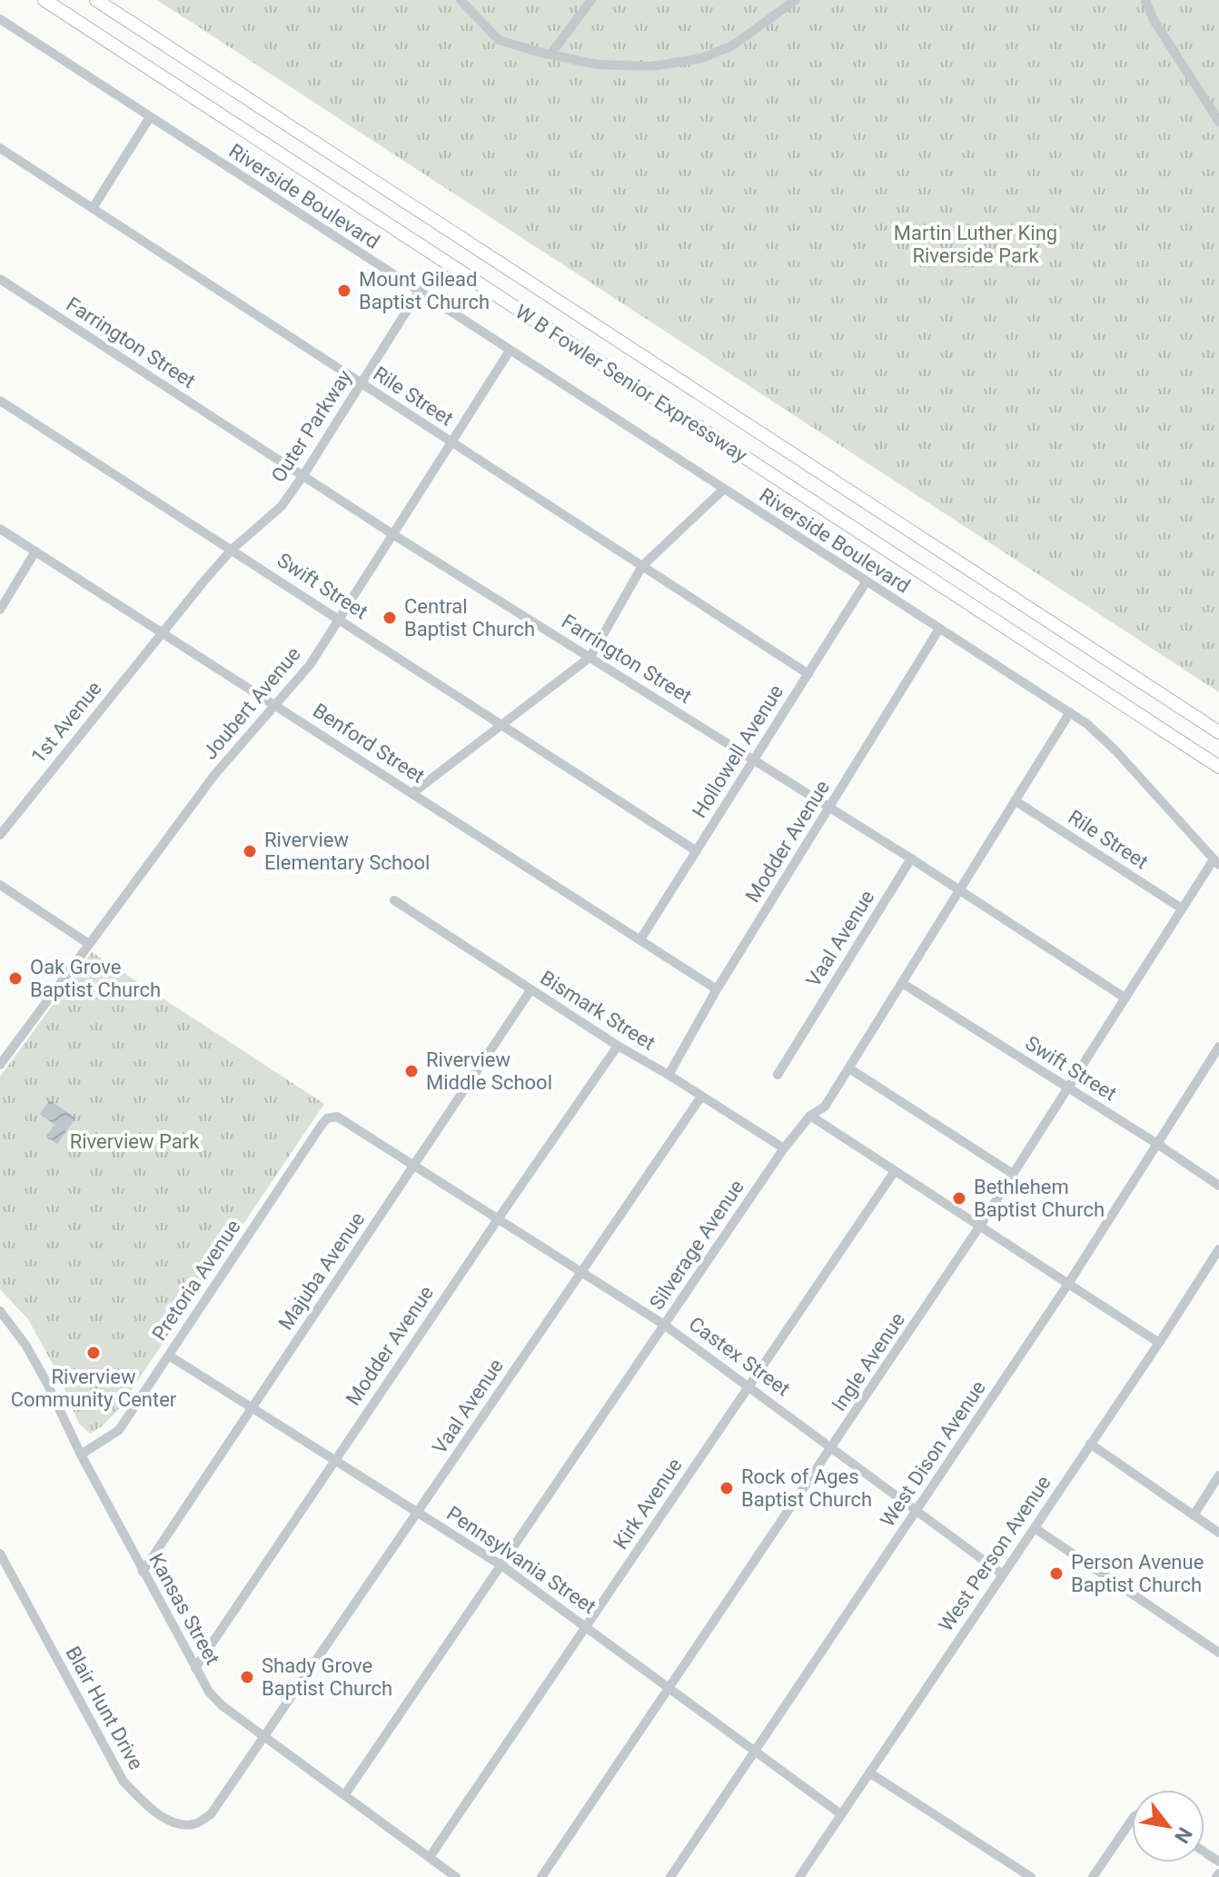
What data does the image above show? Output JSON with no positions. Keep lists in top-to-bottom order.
{
  "streets": {
    "highway": ["W B Fowler Senior Expressway"],
    "street": [
      "Riverside Boulevard",
      "Farrington Street",
      "Rile Street",
      "Outer Parkway",
      "Swift Street",
      "Joubert Avenue",
      "1st Avenue",
      "Benford Street",
      "Hollowell Avenue",
      "Modder Avenue",
      "Vaal Avenue",
      "Bismark Street",
      "Silverage Avenue",
      "Majuba Avenue",
      "Pretoria Avenue",
      "Castex Street",
      "Ingle Avenue",
      "West Dison Avenue",
      "Kirk Avenue",
      "West Person Avenue",
      "Pennsylvania Street",
      "Kansas Street",
      "Blair Hunt Drive"
    ]
  },
  "crossings": [
    ["Riverside Boulevard", "Outer Parkway"],
    ["Riverside Boulevard", "Joubert Avenue"],
    ["Riverside Boulevard", "Hollowell Avenue"],
    ["Riverside Boulevard", "Modder Avenue"],
    ["Riverside Boulevard", "Silverage Avenue"],
    ["Riverside Boulevard", "Ingle Avenue"],
    ["Farrington Street", "Outer Parkway"],
    ["Farrington Street", "Joubert Avenue"],
    ["Farrington Street", "Hollowell Avenue"],
    ["Farrington Street", "Modder Avenue"],
    ["Farrington Street", "Vaal Avenue"],
    ["Farrington Street", "Silverage Avenue"],
    ["Farrington Street", "Ingle Avenue"],
    ["Rile Street", "Outer Parkway"],
    ["Rile Street", "Joubert Avenue"],
    ["Rile Street", "Hollowell Avenue"],
    ["Rile Street", "Silverage Avenue"],
    ["Rile Street", "Ingle Avenue"],
    ["Outer Parkway", "Swift Street"],
    ["Outer Parkway", "1st Avenue"],
    ["Outer Parkway", "Benford Street"],
    ["Swift Street", "Joubert Avenue"],
    ["Swift Street", "Hollowell Avenue"],
    ["Swift Street", "Silverage Avenue"],
    ["Swift Street", "Ingle Avenue"],
    ["Swift Street", "West Dison Avenue"],
    ["Joubert Avenue", "Benford Street"],
    ["1st Avenue", "Benford Street"],
    ["Benford Street", "Hollowell Avenue"],
    ["Benford Street", "Modder Avenue"],
    ["Modder Avenue", "Bismark Street"],
    ["Modder Avenue", "Castex Street"],
    ["Modder Avenue", "Pennsylvania Street"],
    ["Modder Avenue", "Kansas Street"],
    ["Vaal Avenue", "Bismark Street"],
    ["Vaal Avenue", "Castex Street"],
    ["Vaal Avenue", "Pennsylvania Street"],
    ["Vaal Avenue", "Kansas Street"],
    ["Vaal Avenue", "Blair Hunt Drive"],
    ["Bismark Street", "Silverage Avenue"],
    ["Bismark Street", "Majuba Avenue"],
    ["Silverage Avenue", "Castex Street"],
    ["Silverage Avenue", "Pennsylvania Street"],
    ["Silverage Avenue", "Kansas Street"],
    ["Majuba Avenue", "Castex Street"],
    ["Majuba Avenue", "Pennsylvania Street"],
    ["Majuba Avenue", "Kansas Street"],
    ["Pretoria Avenue", "Castex Street"],
    ["Pretoria Avenue", "Pennsylvania Street"],
    ["Pretoria Avenue", "Kansas Street"],
    ["Castex Street", "Ingle Avenue"],
    ["Castex Street", "West Dison Avenue"],
    ["Castex Street", "Kirk Avenue"],
    ["Castex Street", "West Person Avenue"],
    ["Ingle Avenue", "Pennsylvania Street"],
    ["West Dison Avenue", "Pennsylvania Street"],
    ["Kirk Avenue", "Pennsylvania Street"],
    ["Kirk Avenue", "Kansas Street"],
    ["West Person Avenue", "Pennsylvania Street"],
    ["Kansas Street", "Blair Hunt Drive"]
  ],
  "parks": ["Martin Luther King Riverside Park", "Riverview Park"],
  "places": [
    "Mount Gilead Baptist Church",
    "Central Baptist Church",
    "Riverview Elementary School",
    "Oak Grove Baptist Church",
    "Riverview Middle School",
    "Bethlehem Baptist Church",
    "Riverview Community Center",
    "Rock of Ages Baptist Church",
    "Person Avenue Baptist Church",
    "Shady Grove Baptist Church"
  ],
  "north": "bottom right"
}
